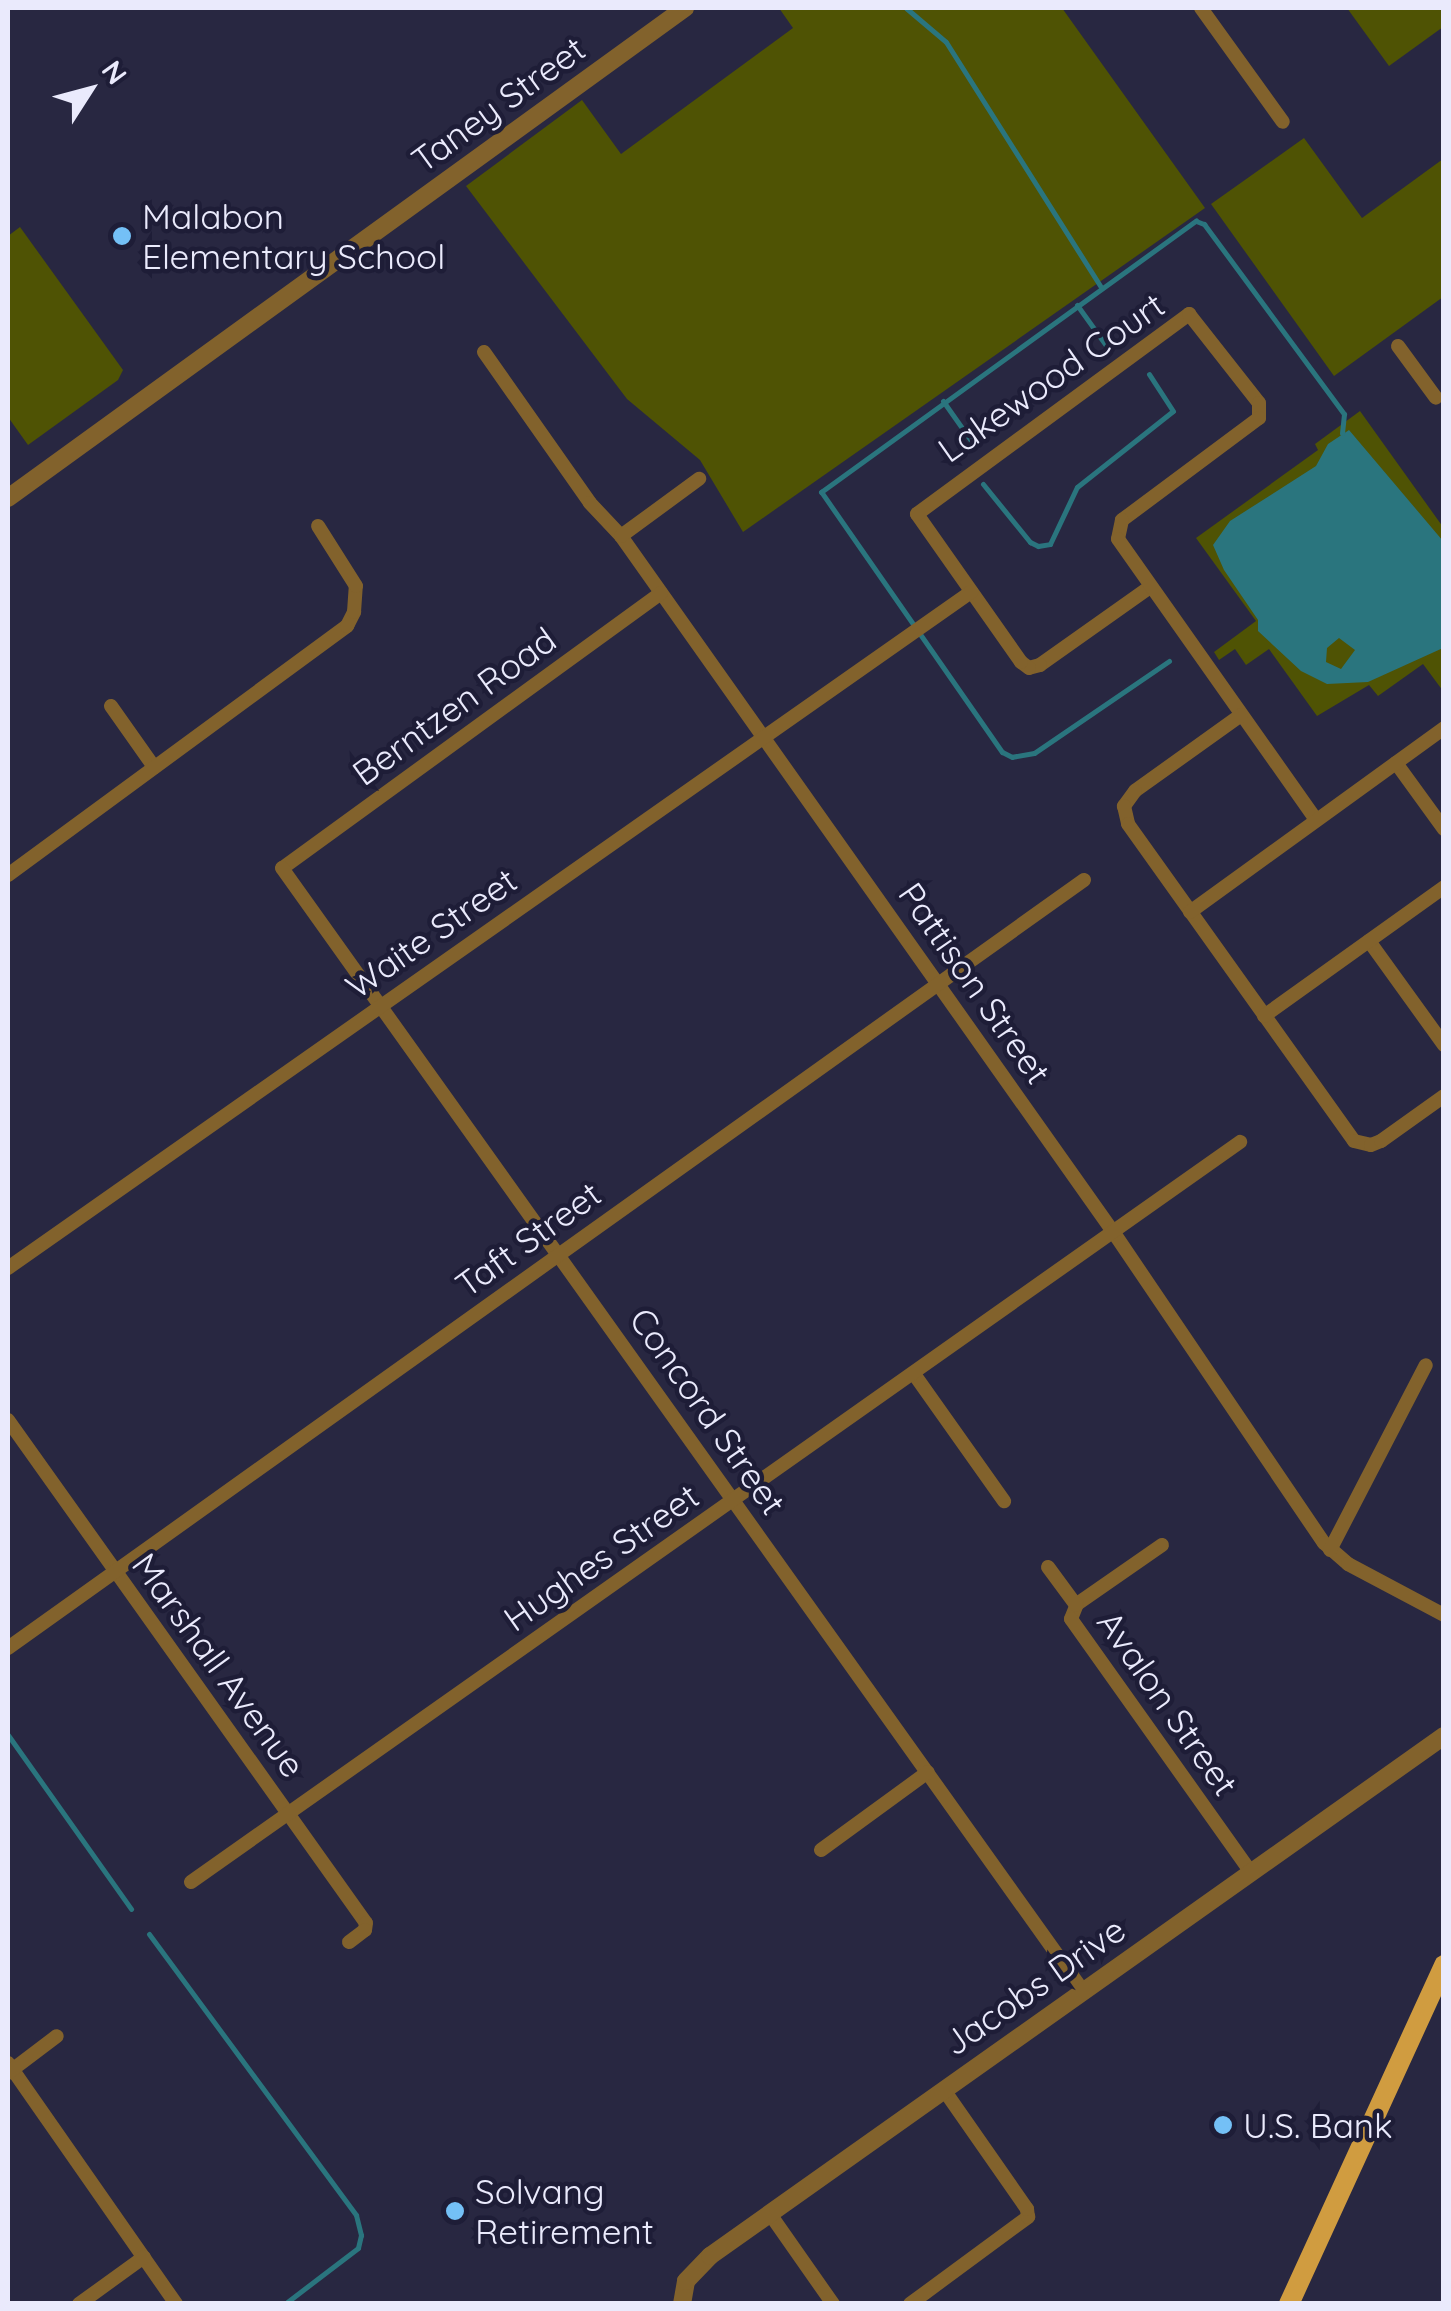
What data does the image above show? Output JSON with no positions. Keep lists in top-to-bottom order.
{
  "streets": {
    "street": [
      "Taney Street",
      "Lakewood Court",
      "Berntzen Road",
      "Waite Street",
      "Pattison Street",
      "Taft Street",
      "Concord Street",
      "Hughes Street",
      "Marshall Avenue",
      "Avalon Street",
      "Jacobs Drive"
    ]
  },
  "crossings": [
    ["Lakewood Court", "Waite Street"],
    ["Berntzen Road", "Pattison Street"],
    ["Berntzen Road", "Concord Street"],
    ["Waite Street", "Pattison Street"],
    ["Waite Street", "Concord Street"],
    ["Pattison Street", "Taft Street"],
    ["Pattison Street", "Hughes Street"],
    ["Taft Street", "Concord Street"],
    ["Taft Street", "Marshall Avenue"],
    ["Concord Street", "Hughes Street"],
    ["Concord Street", "Jacobs Drive"],
    ["Hughes Street", "Marshall Avenue"],
    ["Avalon Street", "Jacobs Drive"]
  ],
  "places": ["Malabon Elementary School", "U.S. Bank", "Solvang Retirement"],
  "north": "top right"
}
